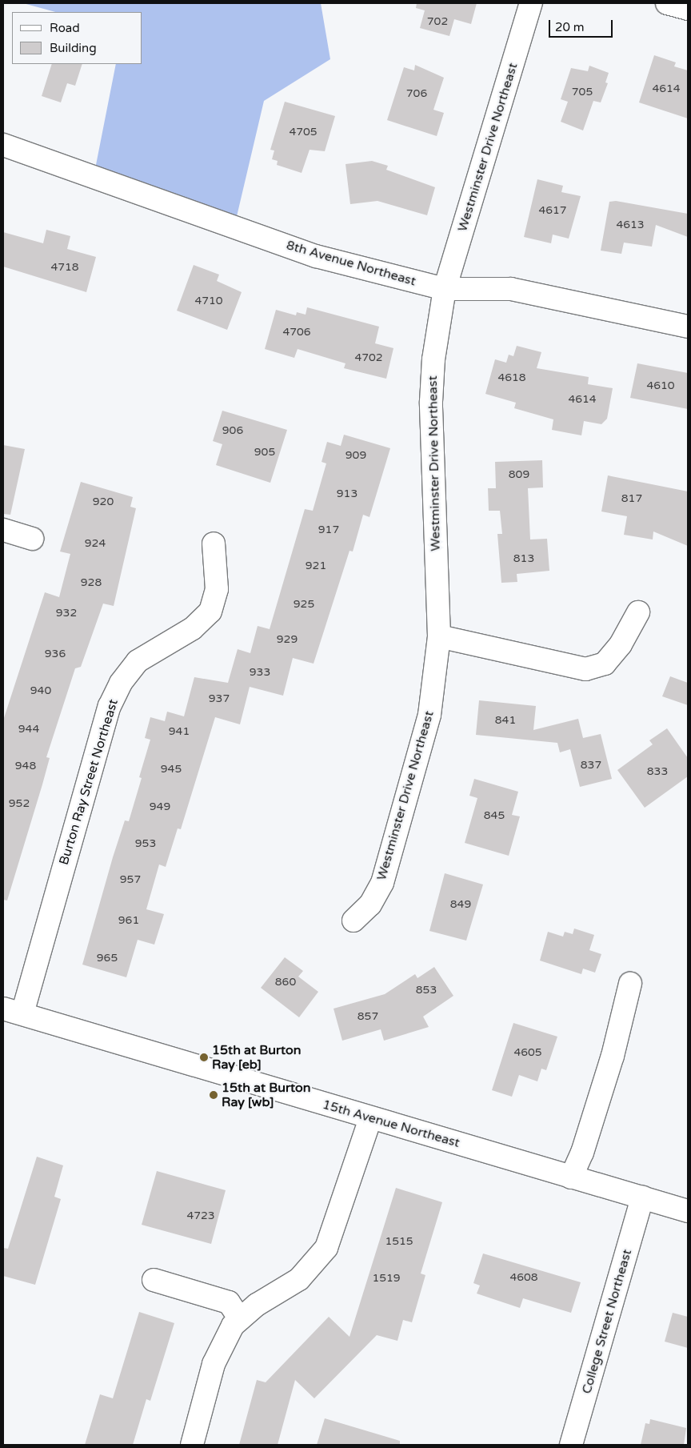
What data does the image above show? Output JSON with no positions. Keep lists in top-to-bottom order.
{
  "streets": {
    "street": [
      "Westminster Drive Northeast",
      "8th Avenue Northeast",
      "Burton Ray Street Northeast",
      "15th Avenue Northeast",
      "College Street Northeast"
    ]
  },
  "crossings": [
    ["Westminster Drive Northeast", "8th Avenue Northeast"],
    ["Burton Ray Street Northeast", "15th Avenue Northeast"],
    ["15th Avenue Northeast", "College Street Northeast"]
  ],
  "places": ["15th at Burton Ray [eb]", "15th at Burton Ray [wb]"],
  "house_numbers": [
    "702",
    "4614",
    "705",
    "706",
    "4705",
    "4617",
    "4613",
    "4718",
    "4710",
    "4706",
    "4702",
    "4618",
    "4610",
    "4614",
    "906",
    "905",
    "909",
    "809",
    "913",
    "817",
    "920",
    "917",
    "924",
    "813",
    "921",
    "928",
    "925",
    "932",
    "929",
    "936",
    "933",
    "940",
    "937",
    "841",
    "944",
    "941",
    "837",
    "948",
    "945",
    "833",
    "952",
    "949",
    "845",
    "953",
    "957",
    "849",
    "961",
    "965",
    "860",
    "853",
    "857",
    "4605",
    "4723",
    "1515",
    "4608",
    "1519"
  ],
  "legend": ["Road", "Building"],
  "scale_bar": "20 m"
}
